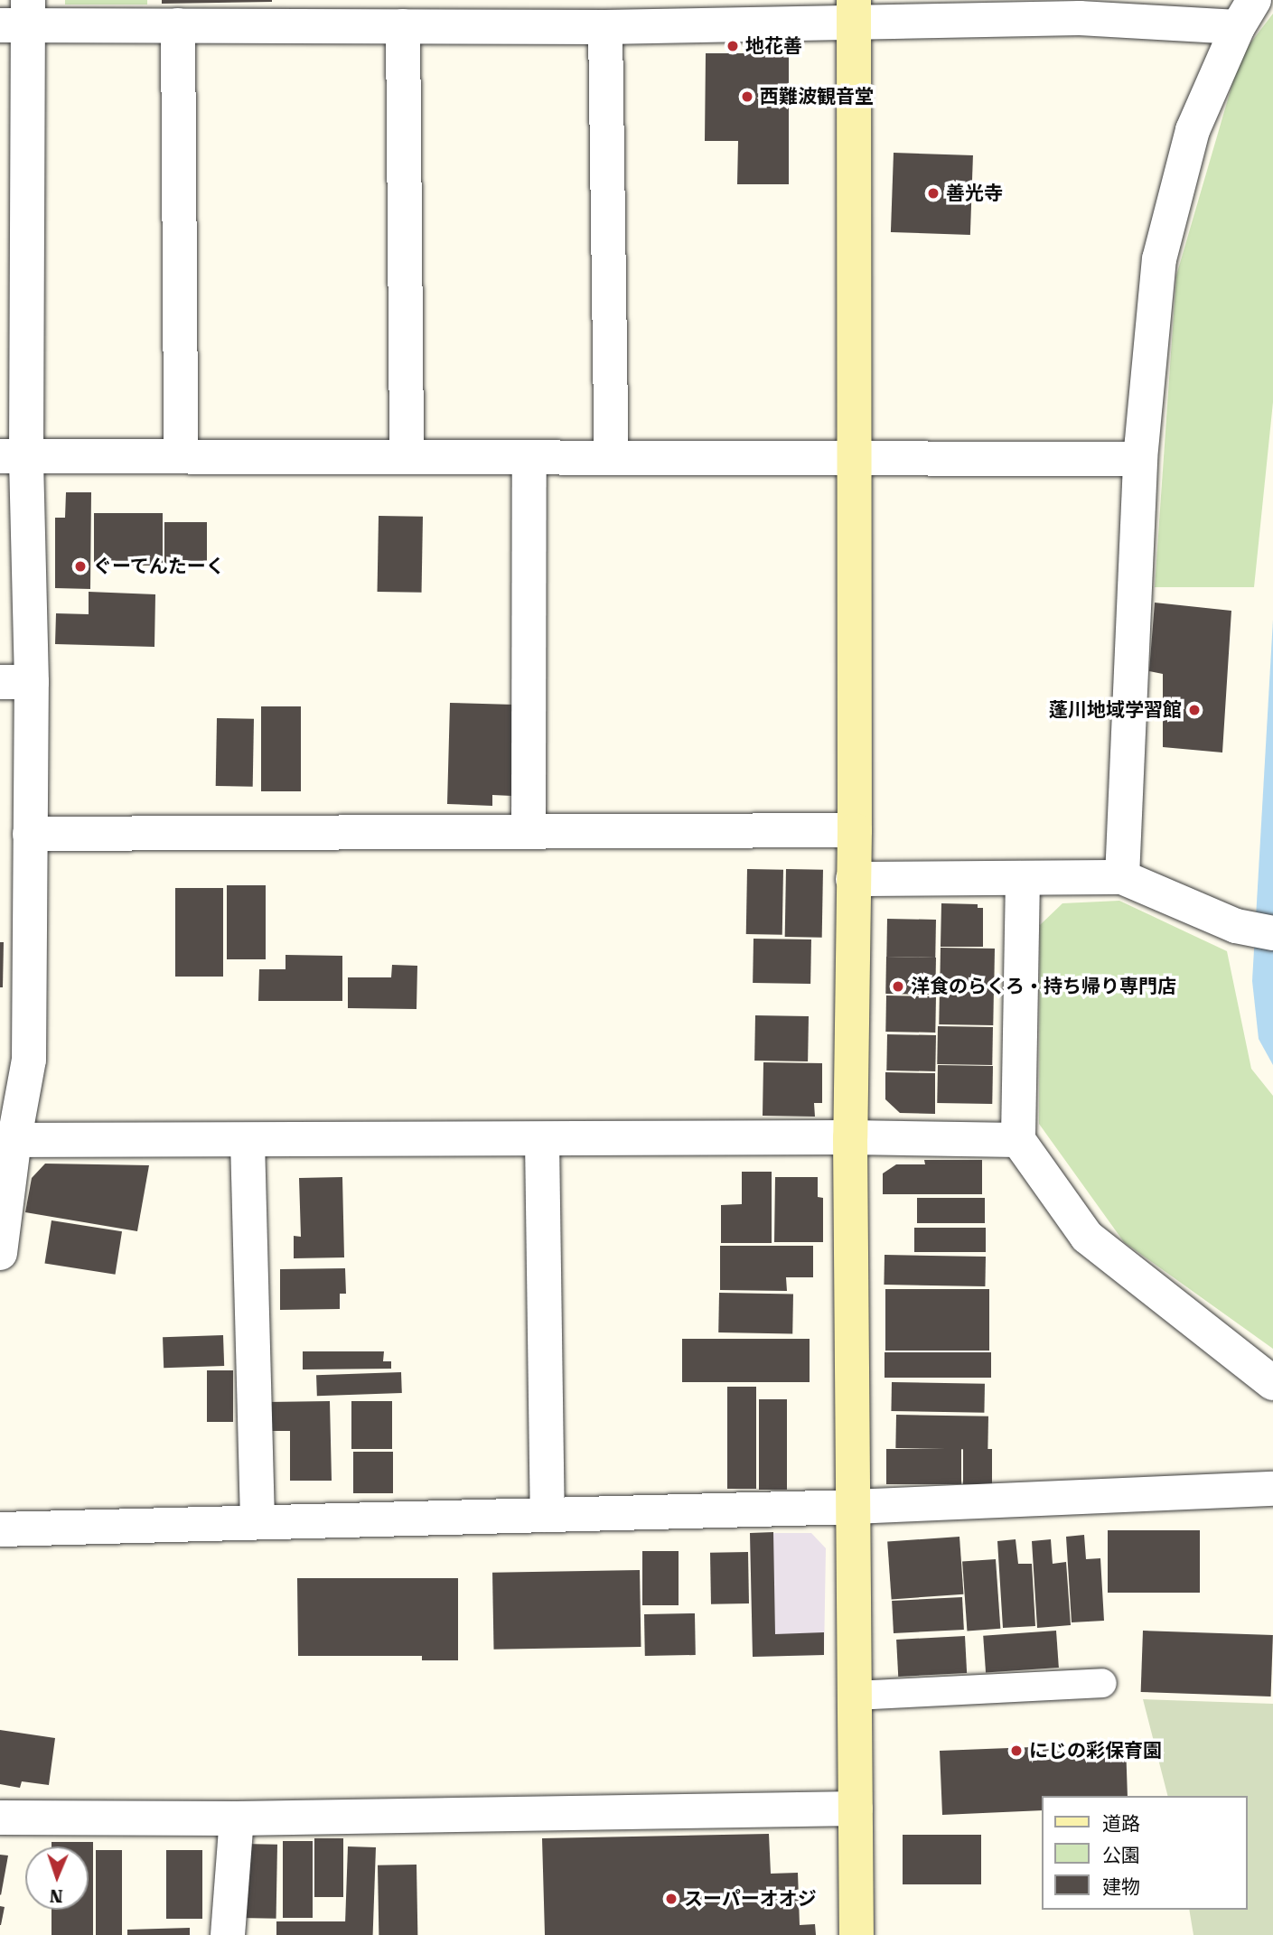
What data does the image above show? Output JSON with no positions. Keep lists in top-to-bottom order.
{
  "places": [
    "地花善",
    "西難波観音堂",
    "善光寺",
    "ぐーてんたーく",
    "蓬川地域学習館",
    "洋食のらくろ・持ち帰り専門店",
    "にじの彩保育園",
    "スーパーオオジ"
  ],
  "legend": ["道路", "公園", "建物"],
  "north": "bottom"
}
